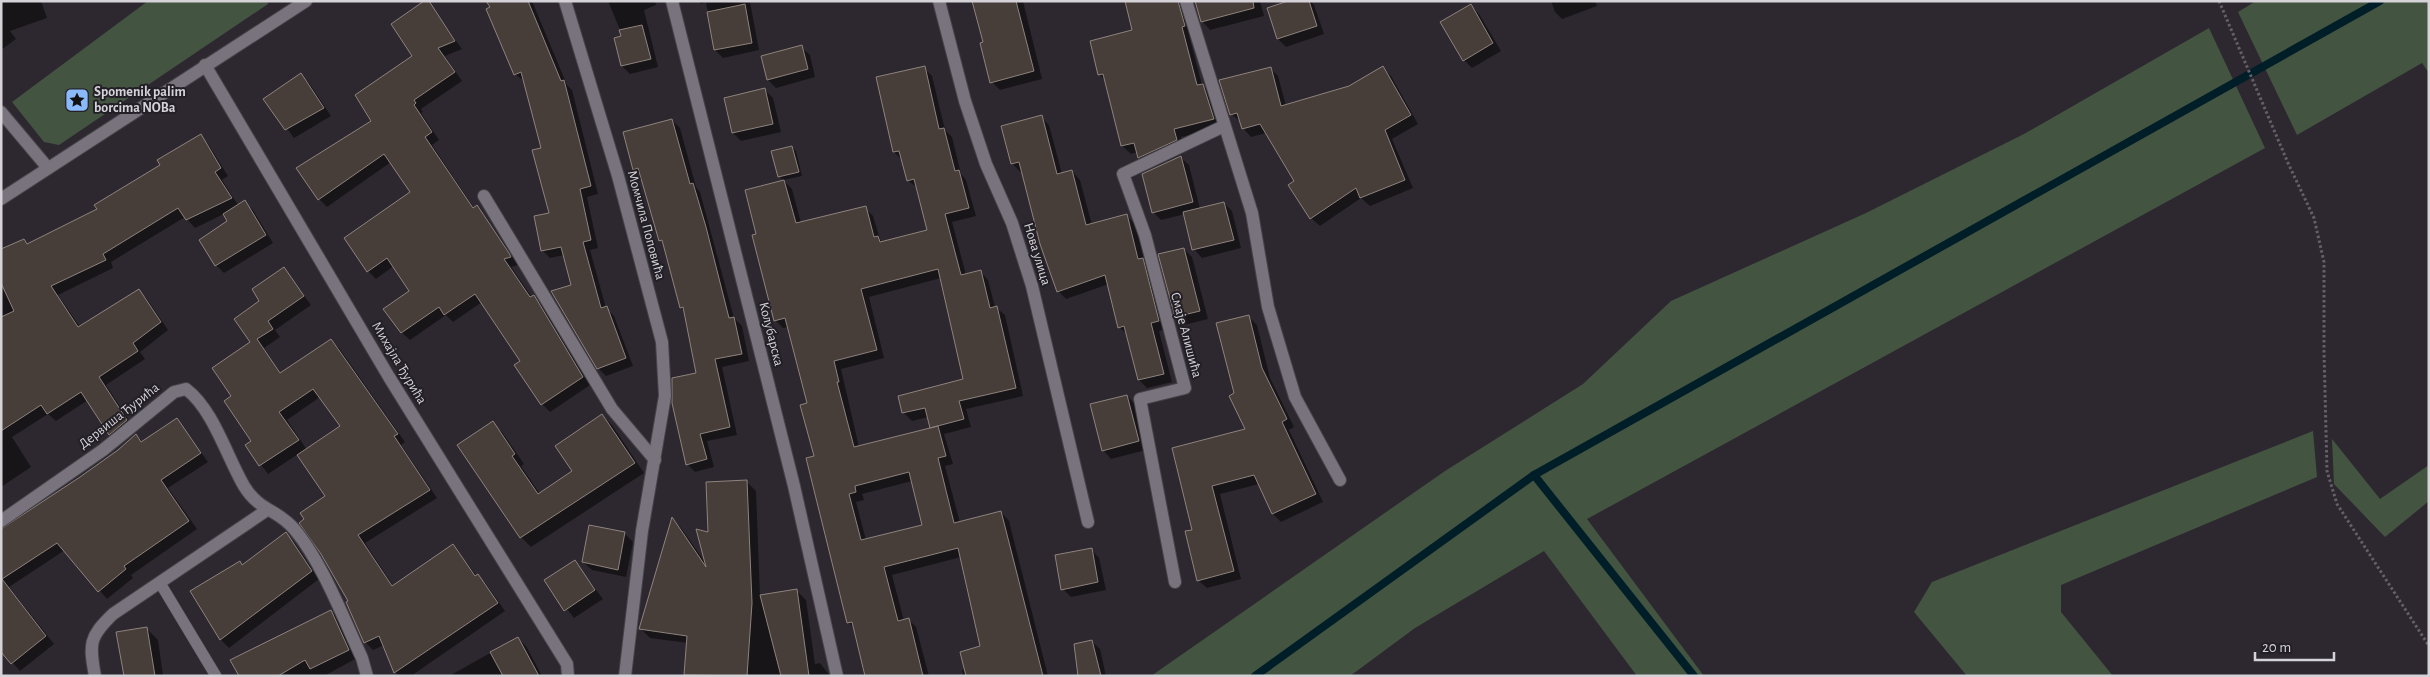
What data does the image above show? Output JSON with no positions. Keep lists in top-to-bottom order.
{
  "streets": {
    "street": [
      "Момчила Поповића",
      "Нова улица",
      "Колубарска",
      "Смаје Алишића",
      "Михајла Ђурића",
      "Дервиша Ђурића"
    ]
  },
  "places": {
    "place": ["Spomenik palim borcima NOBa"]
  },
  "scale_bar": "20 m"
}
